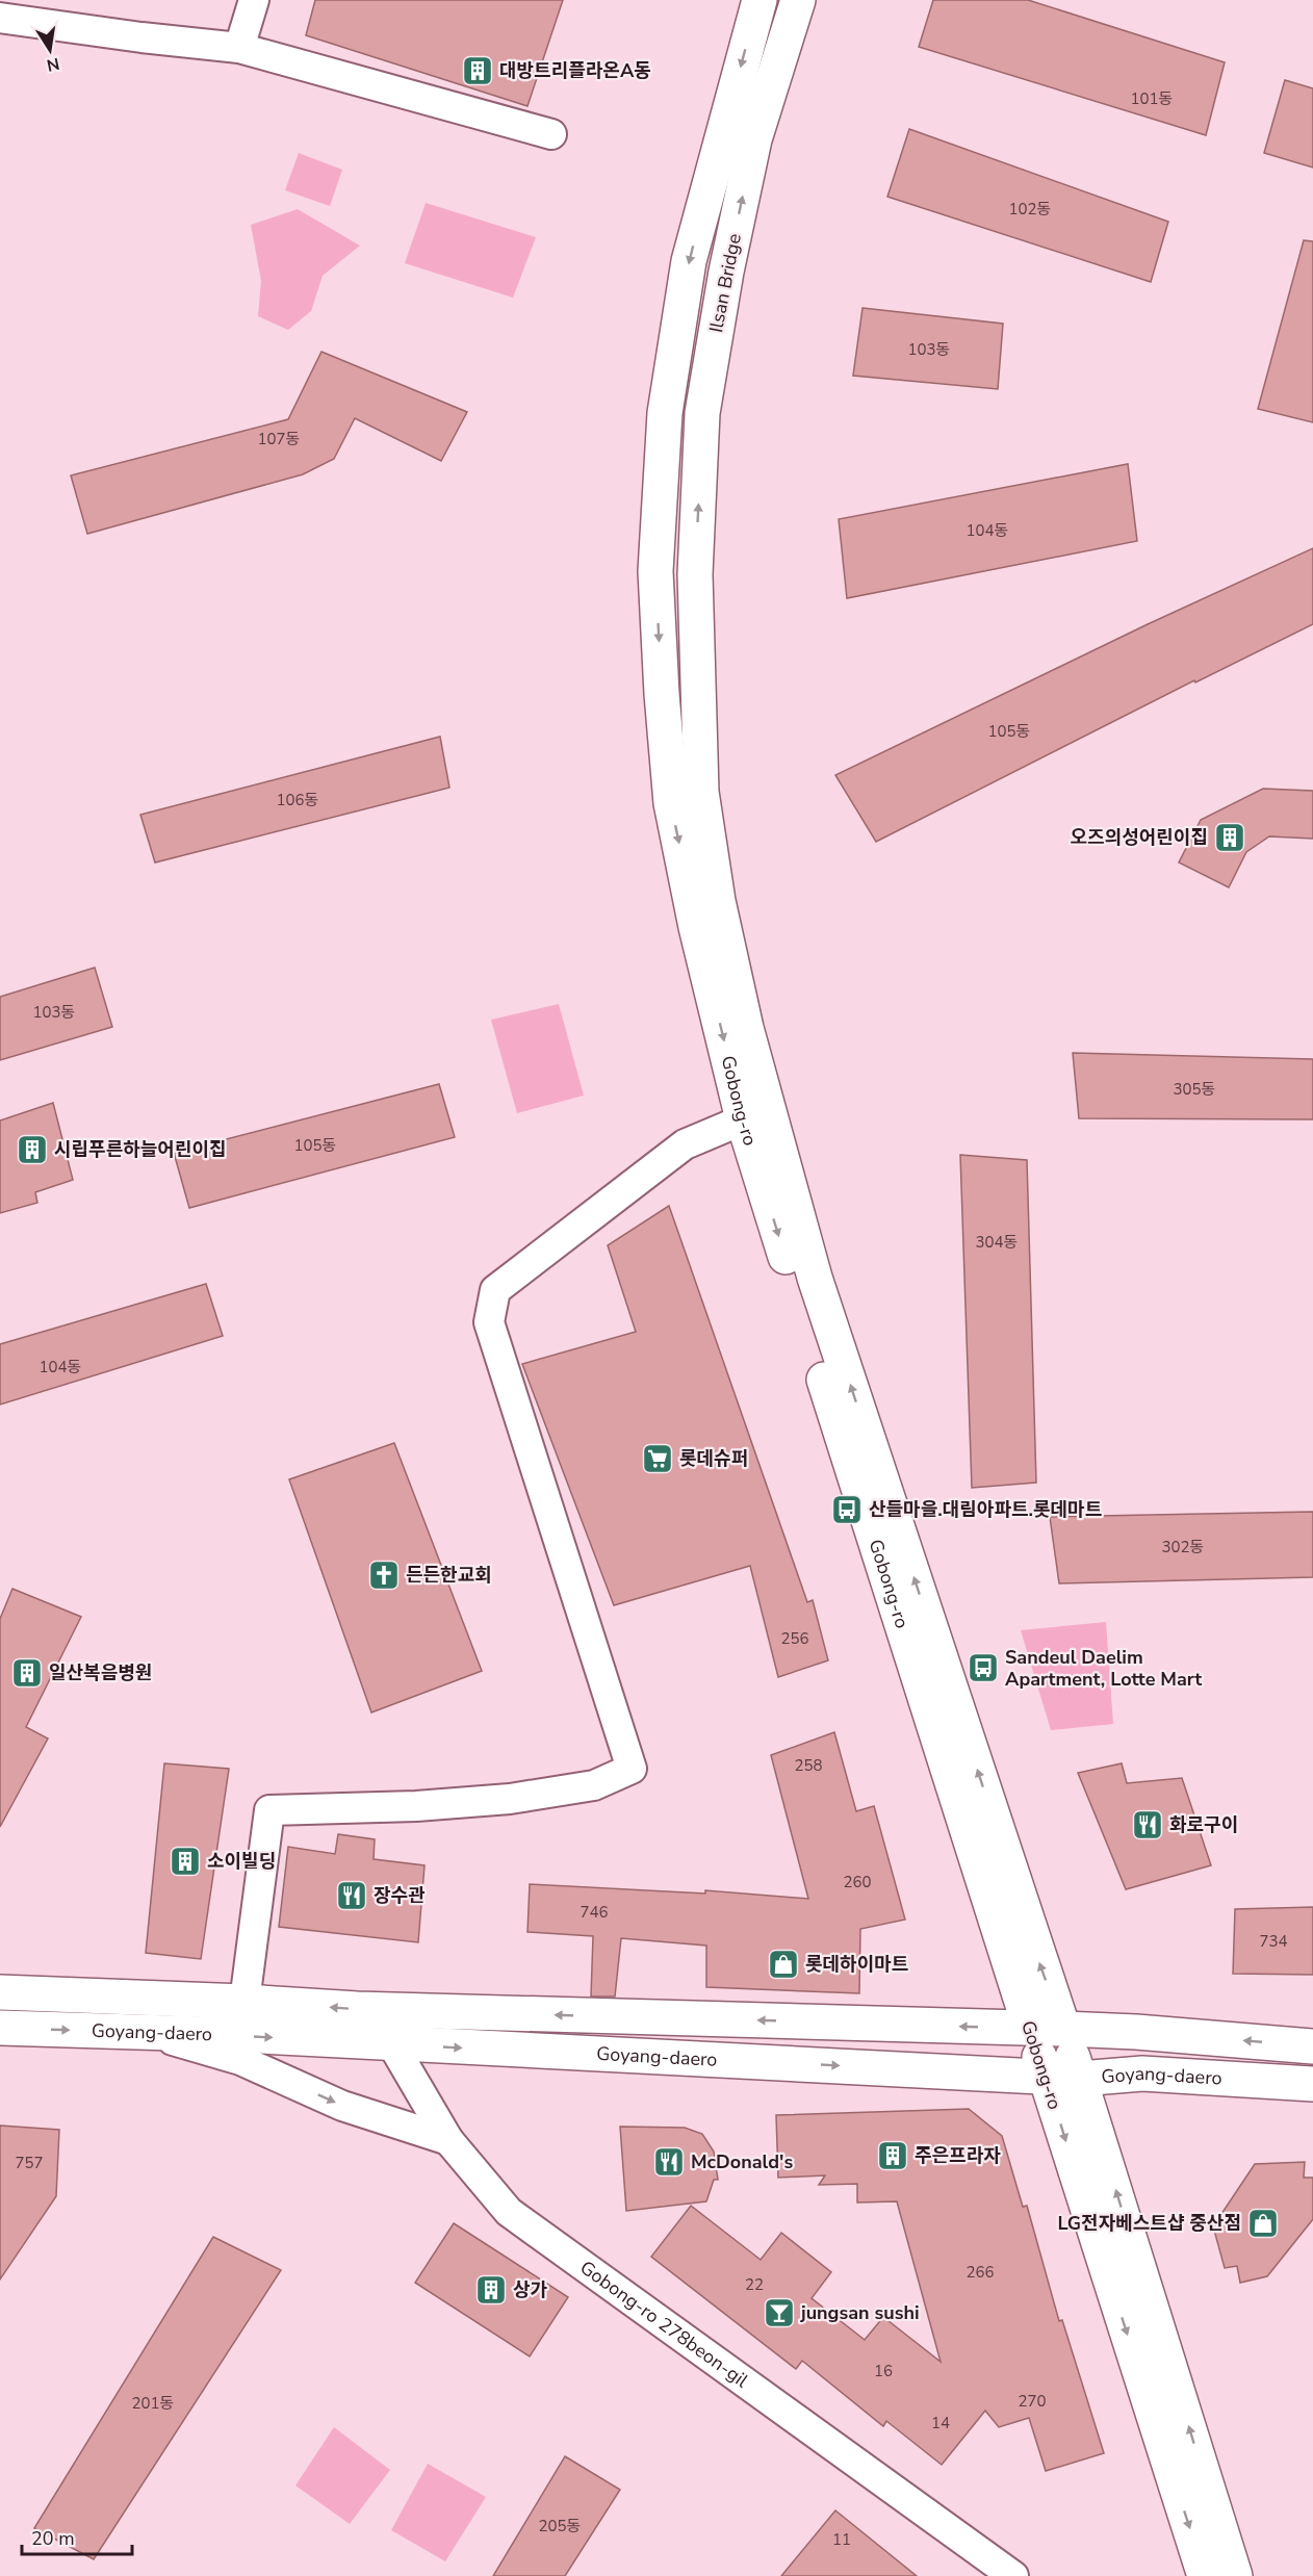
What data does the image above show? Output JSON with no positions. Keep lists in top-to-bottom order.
{
  "streets": {
    "main road": ["Ilsan Bridge", "Gobong-ro", "Goyang-daero"],
    "street": ["Gobong-ro 278beon-gil"]
  },
  "crossings": [
    ["Ilsan Bridge", "Gobong-ro"],
    ["Gobong-ro", "Goyang-daero"],
    ["Goyang-daero", "Gobong-ro 278beon-gil"]
  ],
  "places": {
    "building": [
      "대방트리플라온A동",
      "오즈의성어린이집",
      "시립푸른하늘어린이집",
      "일산복음병원",
      "소이빌딩",
      "주은프라자",
      "상가"
    ],
    "supermarket": ["롯데슈퍼"],
    "bus stop": ["산들마을.대림아파트.롯데마트", "Sandeul Daelim Apartment, Lotte Mart"],
    "church": ["든든한교회"],
    "restaurant": ["화로구이", "장수관", "McDonald's"],
    "shop": ["롯데하이마트", "LG전자베스트샵 중산점"],
    "bar": ["jungsan sushi"]
  },
  "house_numbers": [
    "101동",
    "102동",
    "103동",
    "107동",
    "104동",
    "105동",
    "106동",
    "103동",
    "305동",
    "105동",
    "304동",
    "104동",
    "302동",
    "256",
    "258",
    "260",
    "746",
    "734",
    "757",
    "266",
    "22",
    "16",
    "270",
    "201동",
    "14",
    "205동",
    "11"
  ],
  "scale_bar": "20 m",
  "north": "bottom"
}
